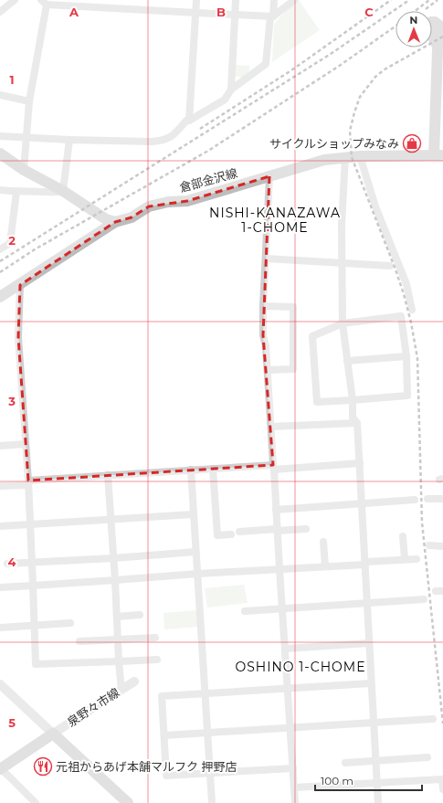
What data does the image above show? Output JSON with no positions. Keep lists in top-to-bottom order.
{
  "streets": {
    "main road": ["倉部金沢線"],
    "street": ["泉野々市線"]
  },
  "districts": ["NISHI-KANAZAWA 1-CHOME", "OSHINO 1-CHOME"],
  "places": {
    "shop": ["サイクルショップみなみ"],
    "restaurant": ["元祖からあげ本舗マルフク 押野店"]
  },
  "scale_bar": "100 m",
  "north": "top",
  "grid": {
    "columns": ["A", "B", "C"],
    "rows": [
      "1",
      "2",
      "3",
      "4",
      "5"
    ]
  }
}
